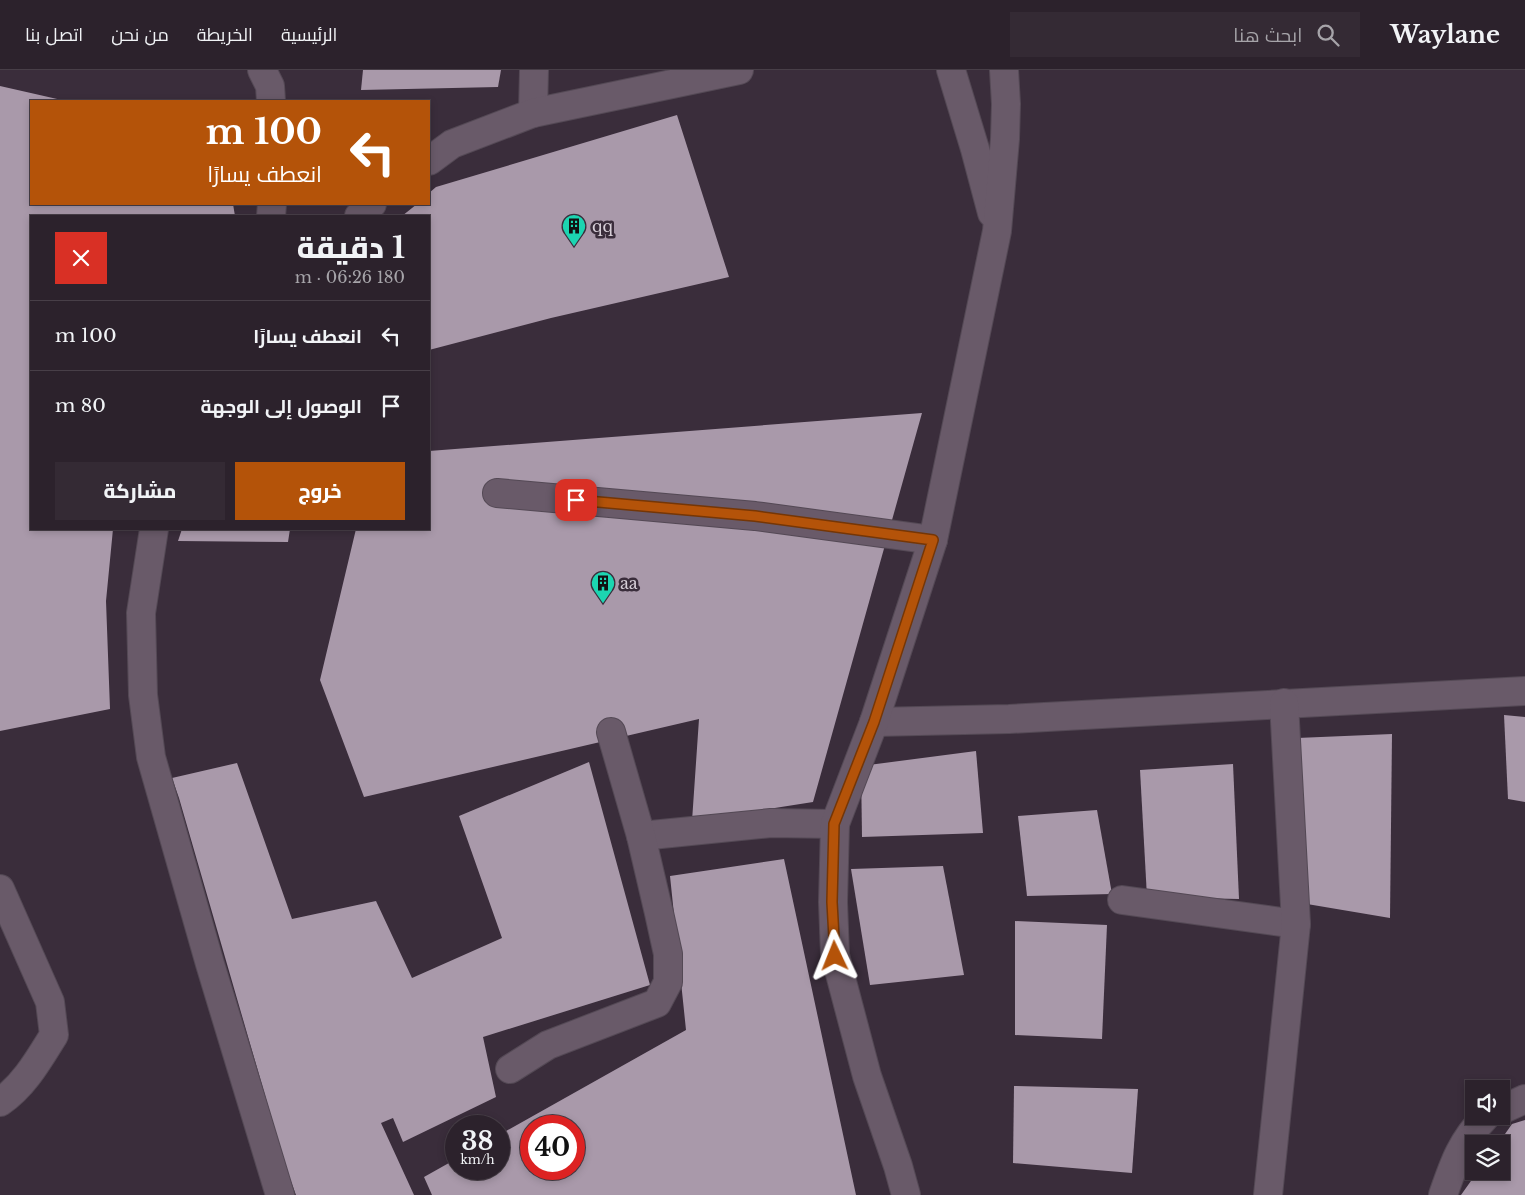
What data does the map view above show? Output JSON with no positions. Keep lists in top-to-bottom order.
{
  "places": {
    "building": ["qq", "aa"]
  },
  "page": {
    "header": "Waylane",
    "search": "ابحث هنا",
    "nav": [
      "الرئيسية",
      "الخريطة",
      "من نحن",
      "اتصل بنا"
    ],
    "turn": ["100 m", "انعطف يسارًا"],
    "heading": ["1 دقيقة", "180 m · 06:26"],
    "list": [
      {
        "name": "انعطف يسارًا",
        "value": "100 m"
      },
      {
        "name": "الوصول إلى الوجهة",
        "value": "80 m"
      }
    ],
    "buttons": ["خروج", "مشاركة"],
    "speed": "38 km/h",
    "limit": "40"
  }
}
